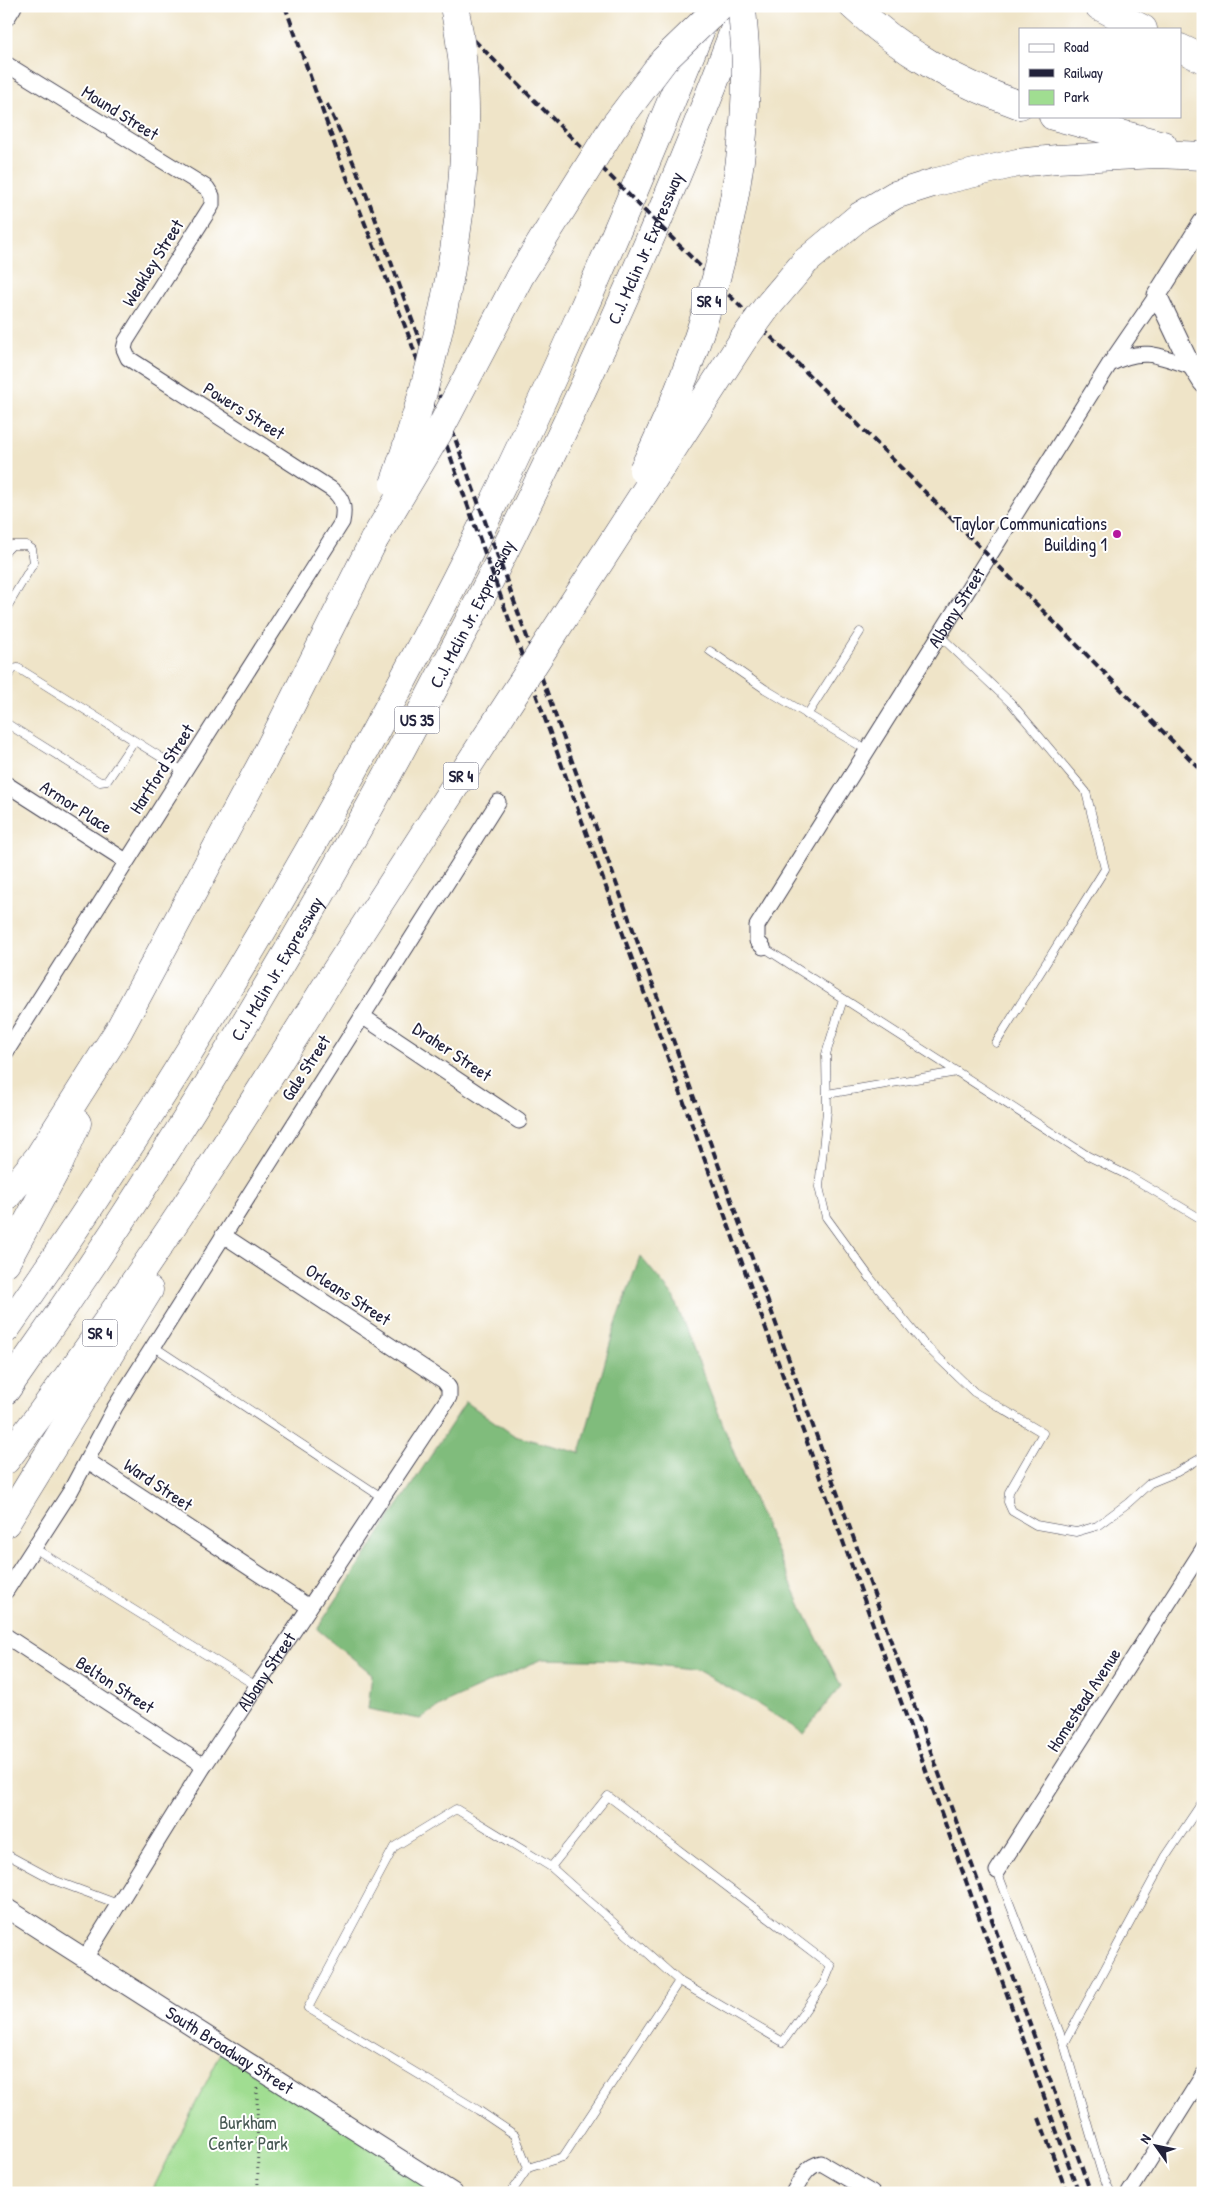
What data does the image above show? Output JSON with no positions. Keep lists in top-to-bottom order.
{
  "streets": {
    "highway": ["C.J. Mclin Jr. Expressway", "SR 4", "US 35"],
    "street": [
      "Mound Street",
      "Weakley Street",
      "Powers Street",
      "Albany Street",
      "Hartford Street",
      "Armor Place",
      "Draher Street",
      "Gale Street",
      "Orleans Street",
      "Ward Street",
      "Belton Street",
      "Homestead Avenue",
      "South Broadway Street"
    ]
  },
  "crossings": [
    ["Mound Street", "Weakley Street"],
    ["C.J. Mclin Jr. Expressway", "SR 4"],
    ["Weakley Street", "Powers Street"],
    ["Powers Street", "Hartford Street"],
    ["Albany Street", "Orleans Street"],
    ["Albany Street", "Ward Street"],
    ["Albany Street", "Belton Street"],
    ["Albany Street", "South Broadway Street"],
    ["Hartford Street", "Armor Place"],
    ["Draher Street", "Gale Street"],
    ["Gale Street", "Orleans Street"]
  ],
  "parks": ["Burkham Center Park"],
  "places": ["Taylor Communications Building 1"],
  "legend": ["Road", "Railway", "Park"],
  "north": "top left"
}
